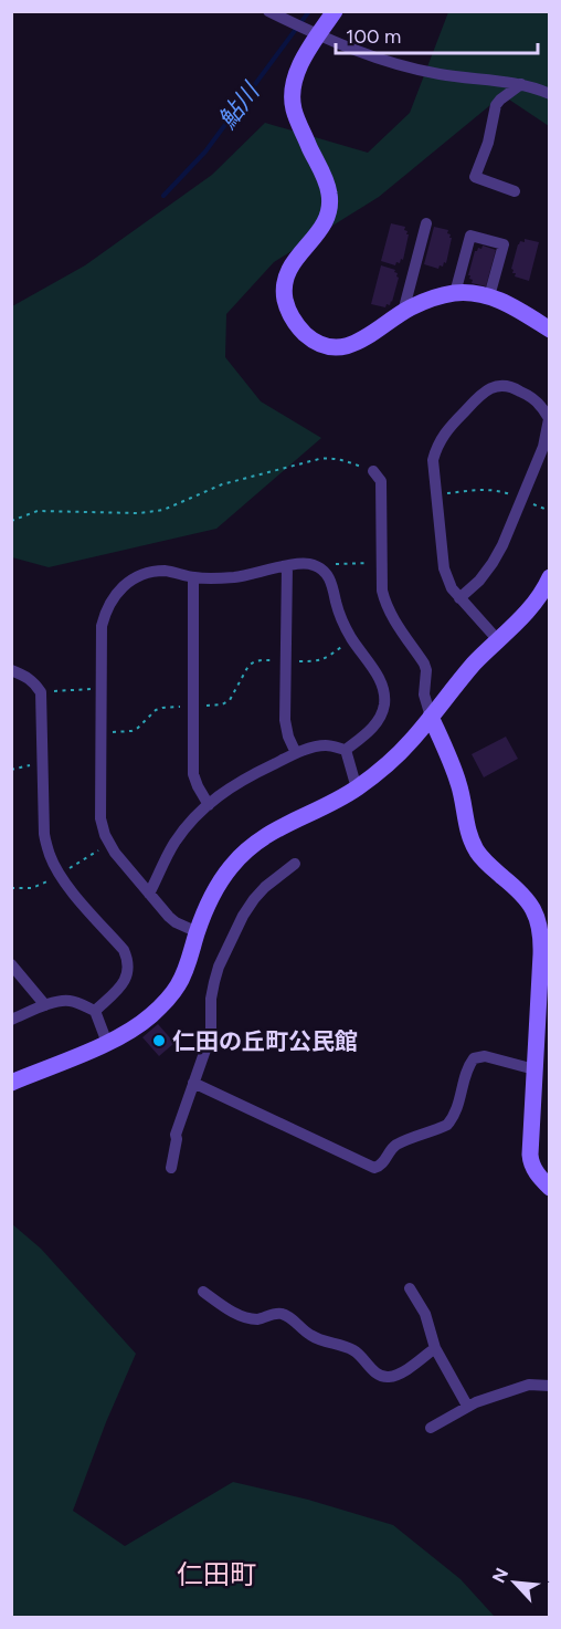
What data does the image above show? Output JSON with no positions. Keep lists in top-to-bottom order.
{
  "districts": ["仁田町"],
  "water": ["鮎川"],
  "places": ["仁田の丘町公民館"],
  "scale_bar": "100 m",
  "north": "top left"
}
